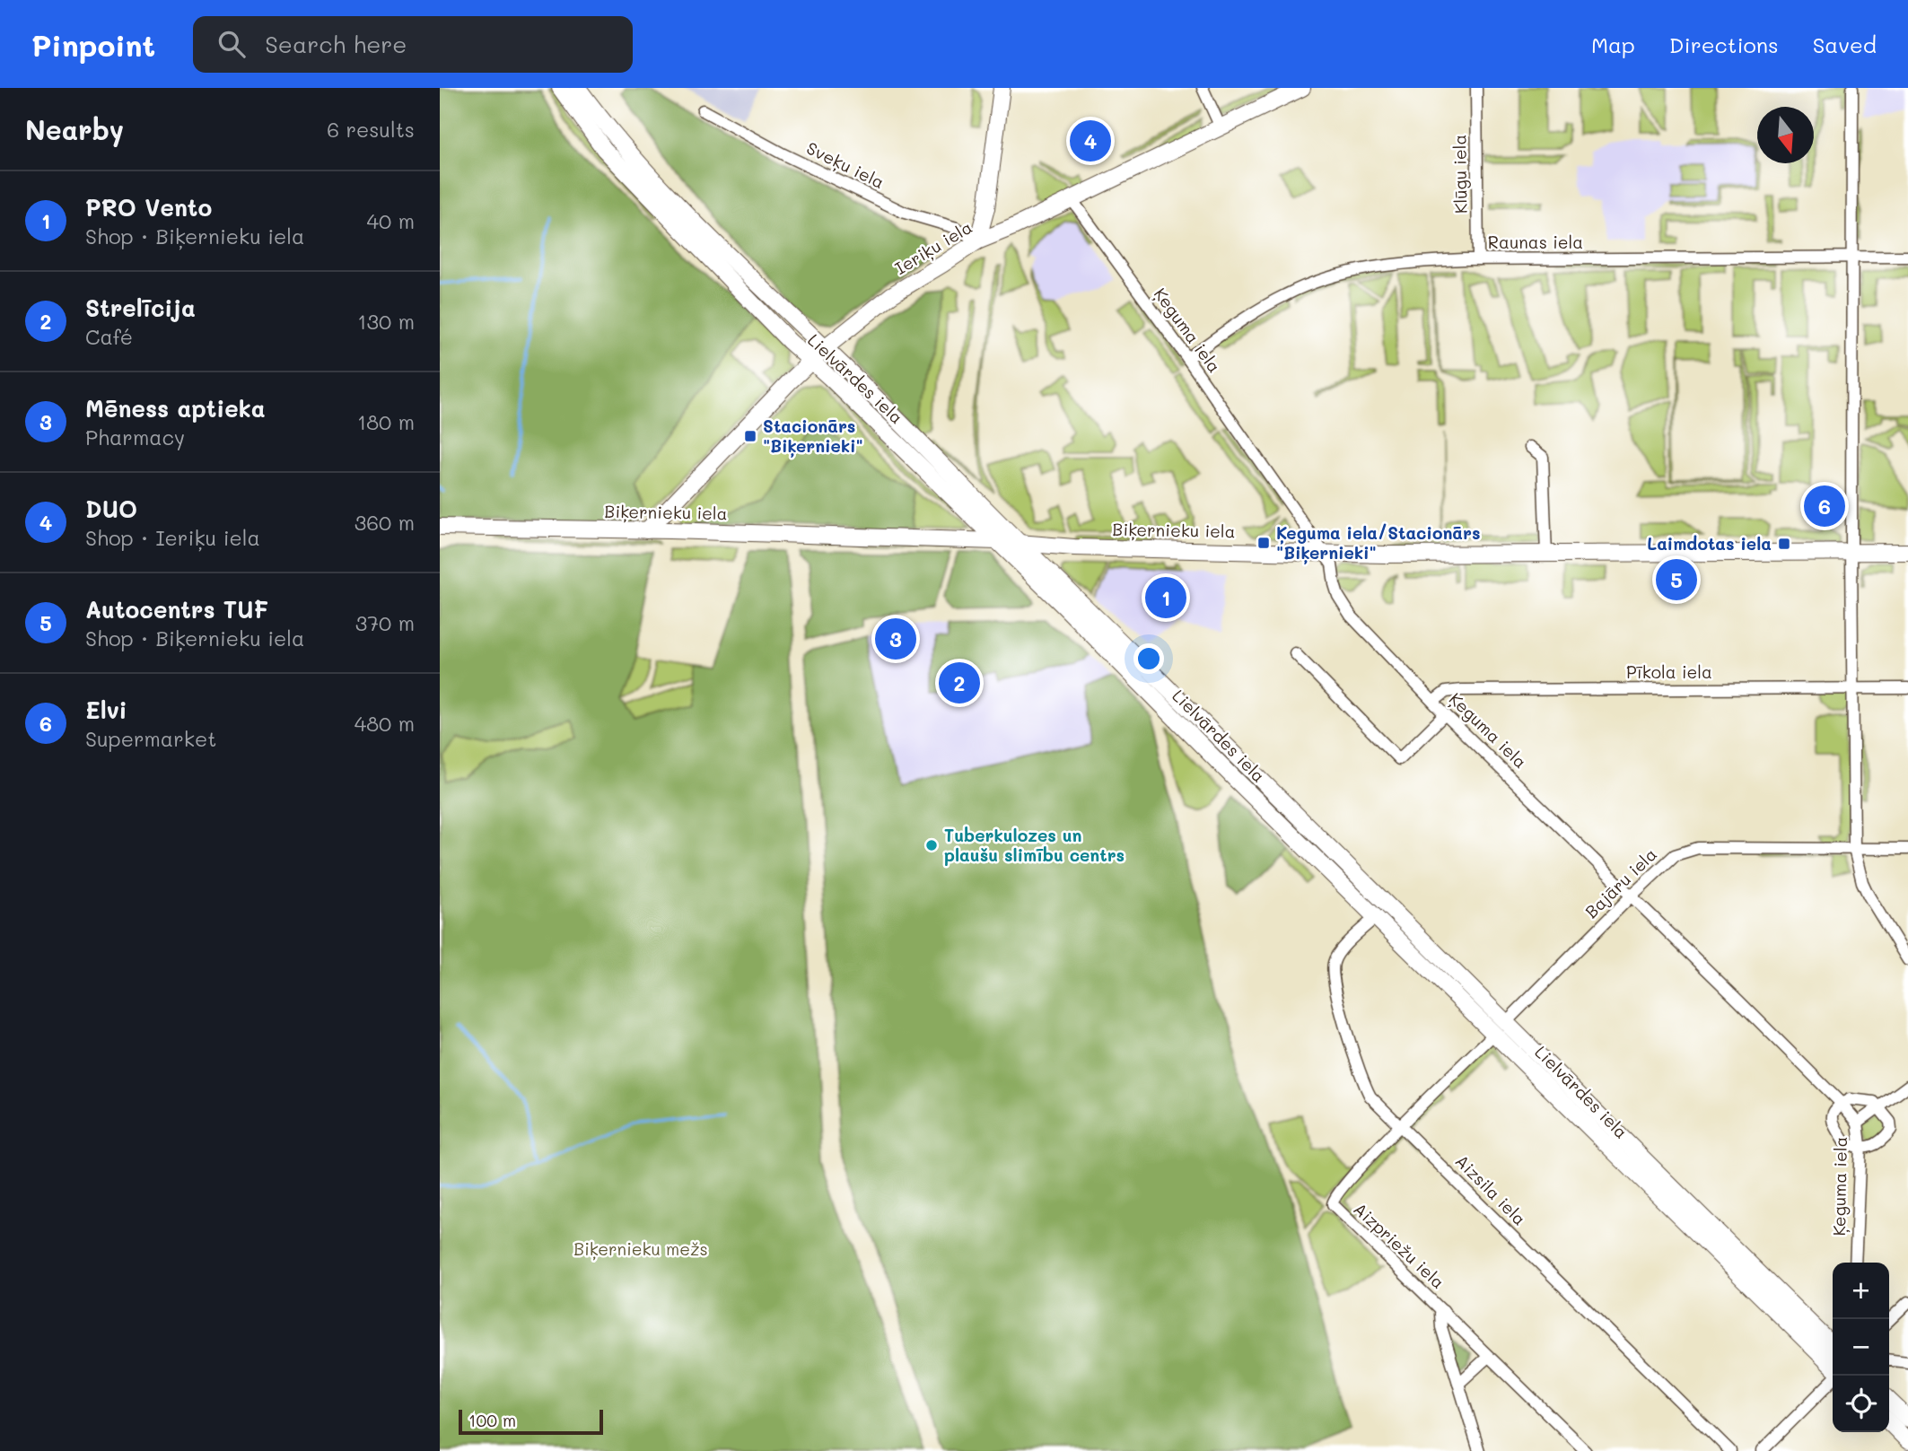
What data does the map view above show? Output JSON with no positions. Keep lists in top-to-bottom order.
{
  "streets": {
    "main road": ["Ieriķu iela", "Lielvārdes iela", "Biķernieku iela"],
    "street": [
      "Sveķu iela",
      "Klūgu iela",
      "Raunas iela",
      "Ķeguma iela",
      "Pīkola iela",
      "Bajāru iela",
      "Aizsila iela",
      "Aizpriežu iela"
    ]
  },
  "crossings": [
    ["Sveķu iela", "Ieriķu iela"],
    ["Klūgu iela", "Raunas iela"],
    ["Raunas iela", "Ķeguma iela"],
    ["Ieriķu iela", "Ķeguma iela"],
    ["Ieriķu iela", "Lielvārdes iela"],
    ["Ieriķu iela", "Biķernieku iela"],
    ["Ķeguma iela", "Biķernieku iela"],
    ["Ķeguma iela", "Pīkola iela"],
    ["Ķeguma iela", "Bajāru iela"],
    ["Lielvārdes iela", "Biķernieku iela"],
    ["Lielvārdes iela", "Bajāru iela"],
    ["Lielvārdes iela", "Aizsila iela"],
    ["Bajāru iela", "Aizsila iela"],
    ["Bajāru iela", "Aizpriežu iela"]
  ],
  "parks": ["Biķernieku mežs"],
  "places": {
    "transit": ["Stacionārs \"Biķernieki\"", "Ķeguma iela/Stacionārs \"Biķernieki\"", "Laimdotas iela"],
    "other": ["Tuberkulozes un plaušu slimību centrs"]
  },
  "scale_bar": "100 m",
  "north": "bottom",
  "page": {
    "header": "Pinpoint",
    "search": "Search here",
    "nav": ["Map", "Directions", "Saved"],
    "heading": ["Nearby", "6 results"],
    "pins": [
      "4",
      "6",
      "5",
      "1",
      "3",
      "2"
    ],
    "list": [
      {
        "mark": "1",
        "name": "PRO Vento",
        "note": "Shop · Biķernieku iela",
        "value": "40 m"
      },
      {
        "mark": "2",
        "name": "Strelīcija",
        "note": "Café",
        "value": "130 m"
      },
      {
        "mark": "3",
        "name": "Mēness aptieka",
        "note": "Pharmacy",
        "value": "180 m"
      },
      {
        "mark": "4",
        "name": "DUO",
        "note": "Shop · Ieriķu iela",
        "value": "360 m"
      },
      {
        "mark": "5",
        "name": "Autocentrs TUF",
        "note": "Shop · Biķernieku iela",
        "value": "370 m"
      },
      {
        "mark": "6",
        "name": "Elvi",
        "note": "Supermarket",
        "value": "480 m"
      }
    ],
    "map_buttons": ["+", "−"],
    "scale": "100 m"
  }
}
